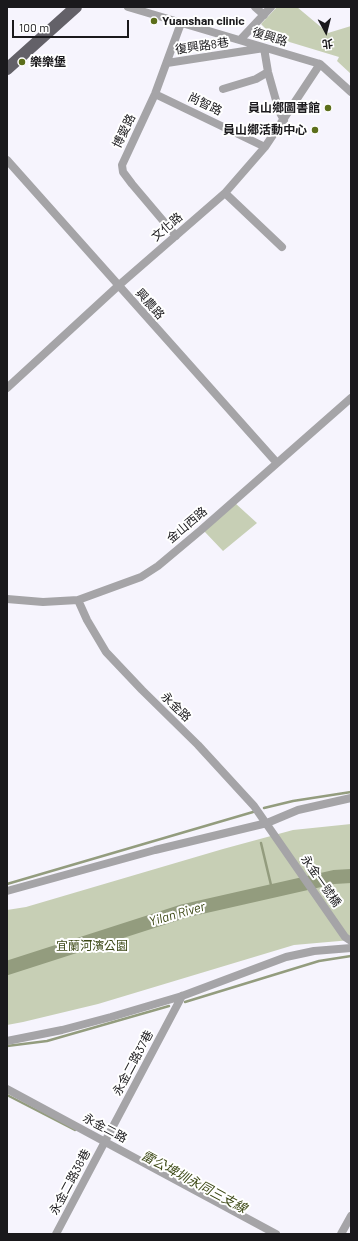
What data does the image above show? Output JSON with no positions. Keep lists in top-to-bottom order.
{
  "streets": {
    "street": [
      "復興路",
      "復興路8巷",
      "尚智路",
      "博愛路",
      "文化路",
      "興農路",
      "金山西路",
      "永金路",
      "永金一號橋",
      "永金二路37巷",
      "永金二路",
      "永金二路38巷"
    ]
  },
  "crossings": [
    ["復興路", "復興路8巷"],
    ["復興路", "博愛路"],
    ["復興路", "文化路"],
    ["復興路8巷", "博愛路"],
    ["尚智路", "博愛路"],
    ["尚智路", "文化路"],
    ["博愛路", "文化路"],
    ["文化路", "興農路"],
    ["興農路", "金山西路"],
    ["金山西路", "永金路"],
    ["永金路", "永金一號橋"],
    ["永金二路37巷", "永金二路"],
    ["永金二路37巷", "永金二路38巷"],
    ["永金二路", "永金二路38巷"]
  ],
  "water": ["Yilan River", "雷公埤圳永同三支線"],
  "parks": ["宜蘭河濱公園"],
  "places": [
    "Yuanshan clinic",
    "樂樂堡",
    "員山鄉圖書館",
    "員山鄉活動中心"
  ],
  "scale_bar": "100 m",
  "north": "bottom"
}
